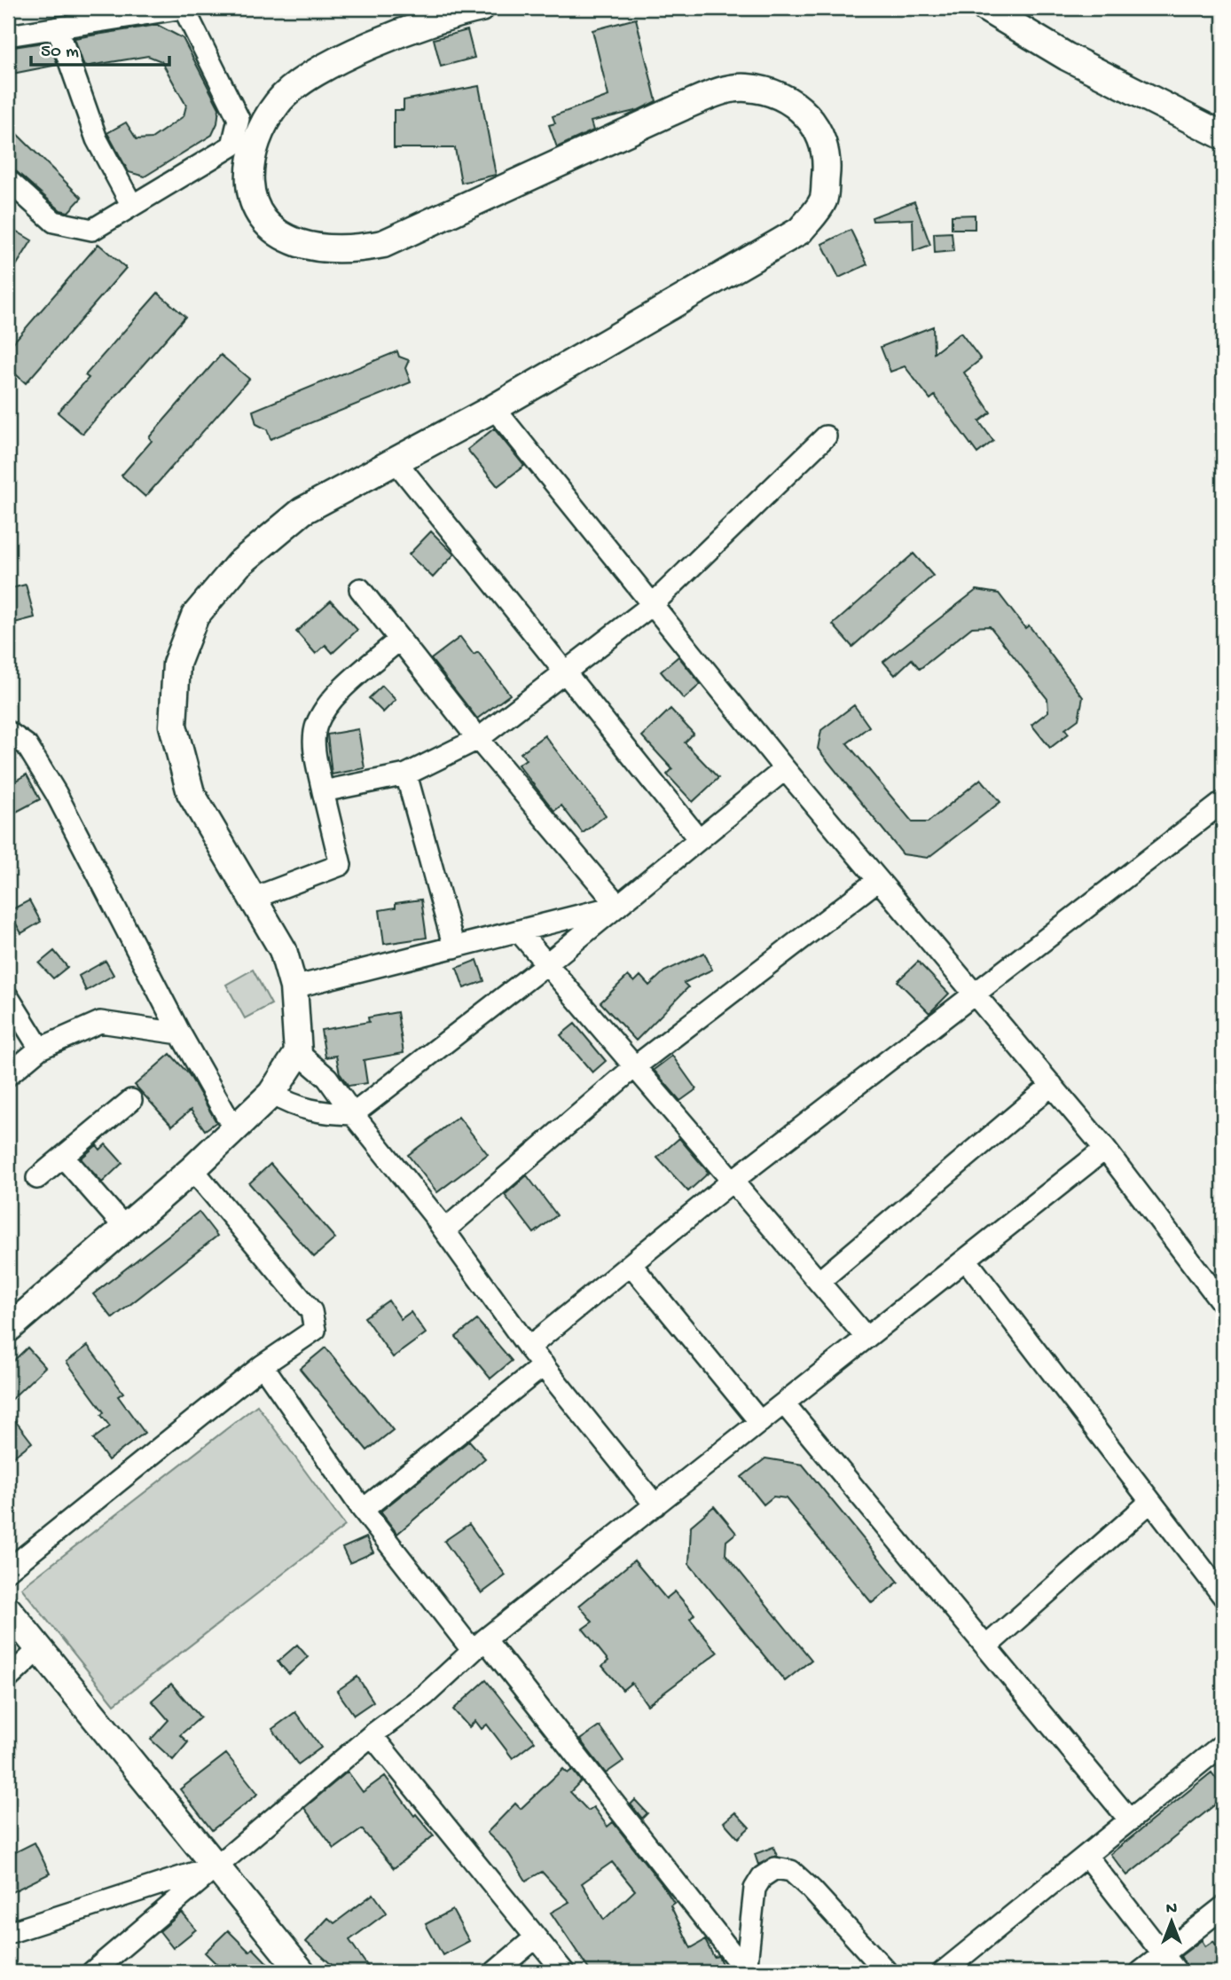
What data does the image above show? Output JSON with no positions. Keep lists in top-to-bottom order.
{
  "scale_bar": "50 m",
  "north": "top"
}
